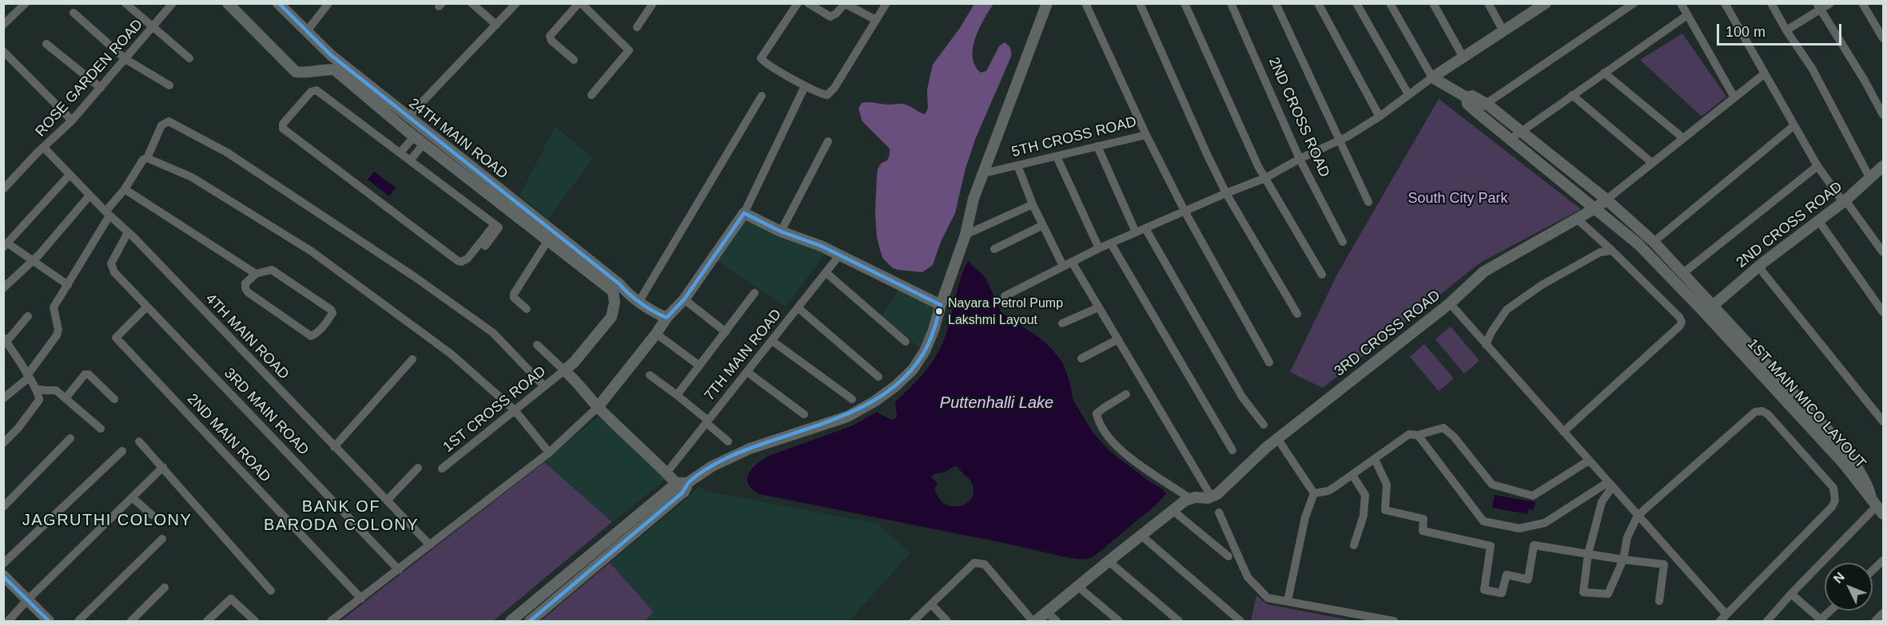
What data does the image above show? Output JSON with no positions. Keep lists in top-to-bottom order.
{
  "streets": {
    "street": [
      "ROSE GARDEN ROAD",
      "2ND CROSS ROAD",
      "5TH CROSS ROAD",
      "24TH MAIN ROAD",
      "3RD CROSS ROAD",
      "4TH MAIN ROAD",
      "7TH MAIN ROAD",
      "1ST MAIN MICO LAYOUT",
      "1ST CROSS ROAD",
      "3RD MAIN ROAD",
      "2ND MAIN ROAD"
    ]
  },
  "crossings": [
    ["ROSE GARDEN ROAD", "4TH MAIN ROAD"],
    ["2ND CROSS ROAD", "1ST MAIN MICO LAYOUT"],
    ["3RD CROSS ROAD", "1ST MAIN MICO LAYOUT"],
    ["4TH MAIN ROAD", "3RD MAIN ROAD"],
    ["3RD MAIN ROAD", "2ND MAIN ROAD"]
  ],
  "districts": ["BANK OF BARODA COLONY", "JAGRUTHI COLONY"],
  "water": ["Puttenhalli Lake"],
  "parks": ["South City Park"],
  "places": ["Nayara Petrol Pump Lakshmi Layout"],
  "scale_bar": "100 m",
  "north": "top left"
}
